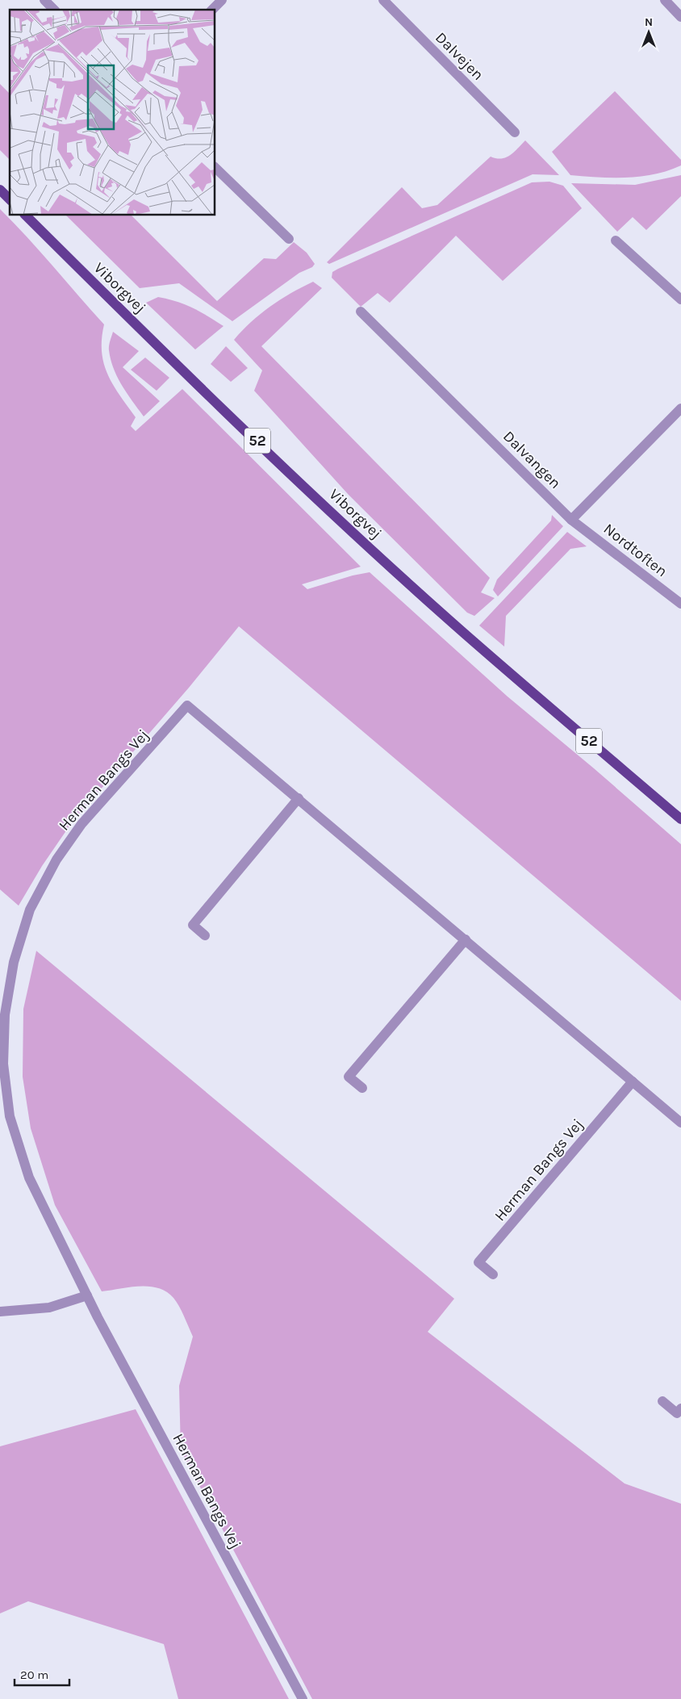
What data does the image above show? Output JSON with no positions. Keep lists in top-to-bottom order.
{
  "streets": {
    "main road": ["Viborgvej", "52"],
    "street": [
      "Dalvejen",
      "Dalvangen",
      "Nordtoften",
      "Herman Bangs Vej"
    ]
  },
  "crossings": [
    ["Dalvangen", "Nordtoften"]
  ],
  "scale_bar": "20 m",
  "north": "top"
}
